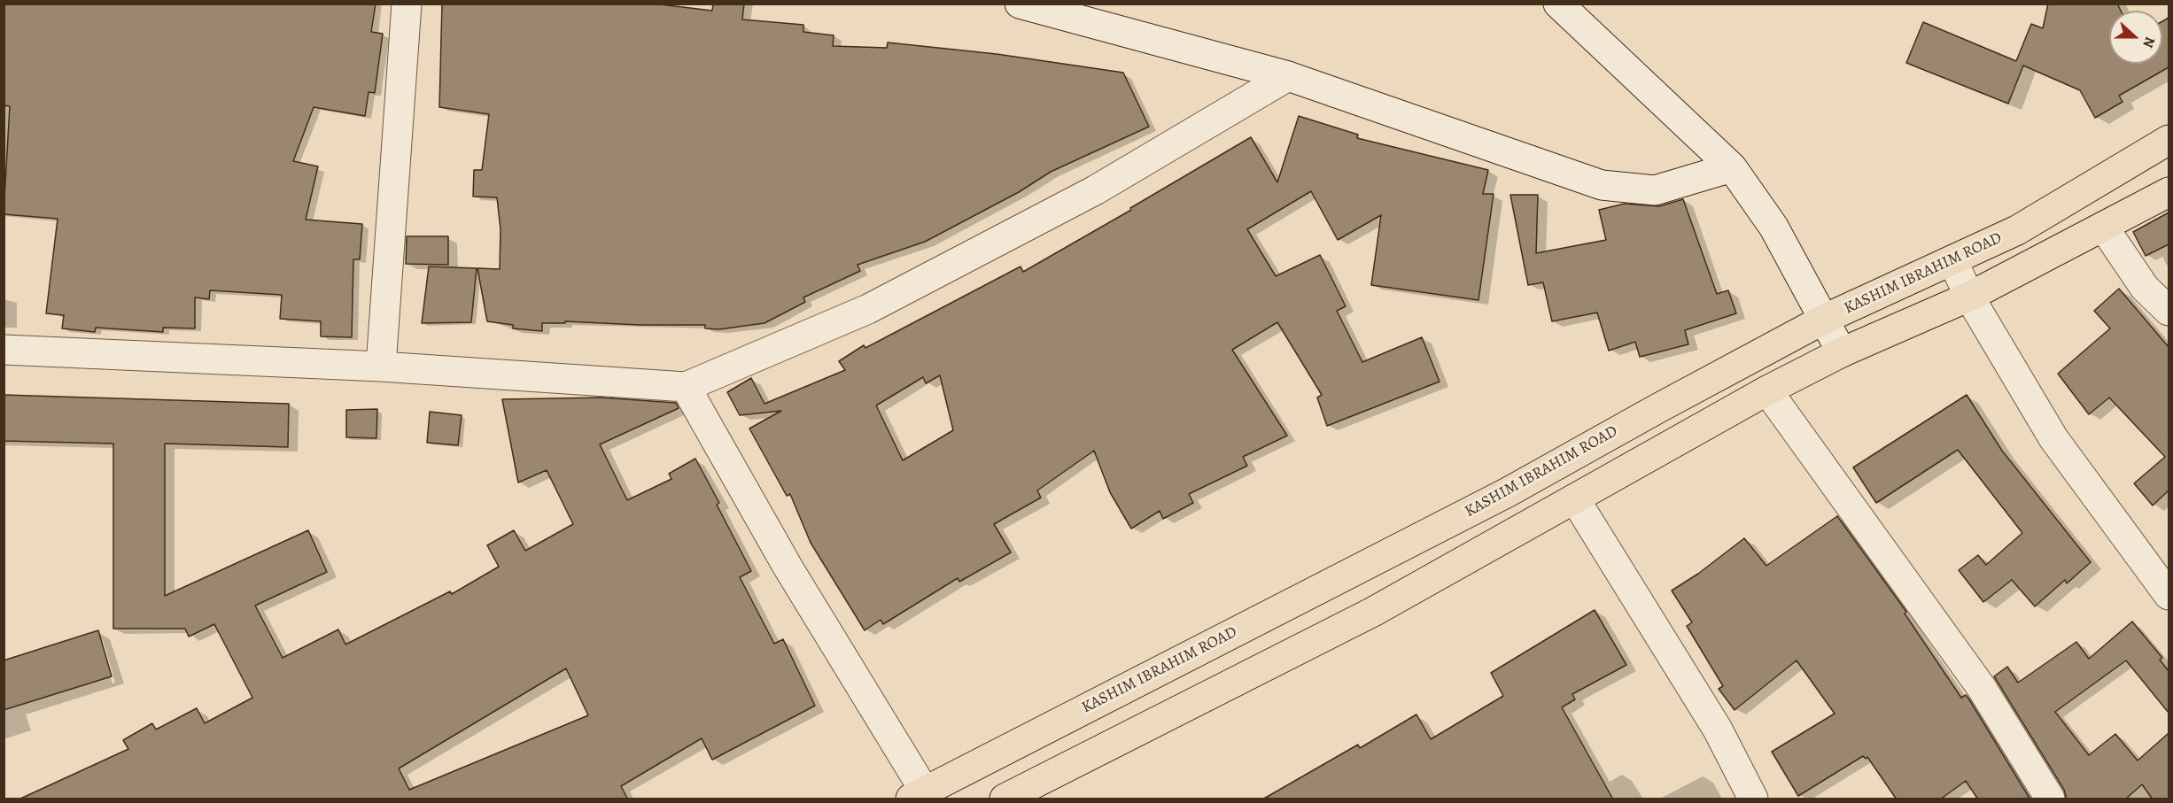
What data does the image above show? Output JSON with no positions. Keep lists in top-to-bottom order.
{
  "streets": {
    "highway": ["KASHIM IBRAHIM ROAD"]
  },
  "north": "right"
}
